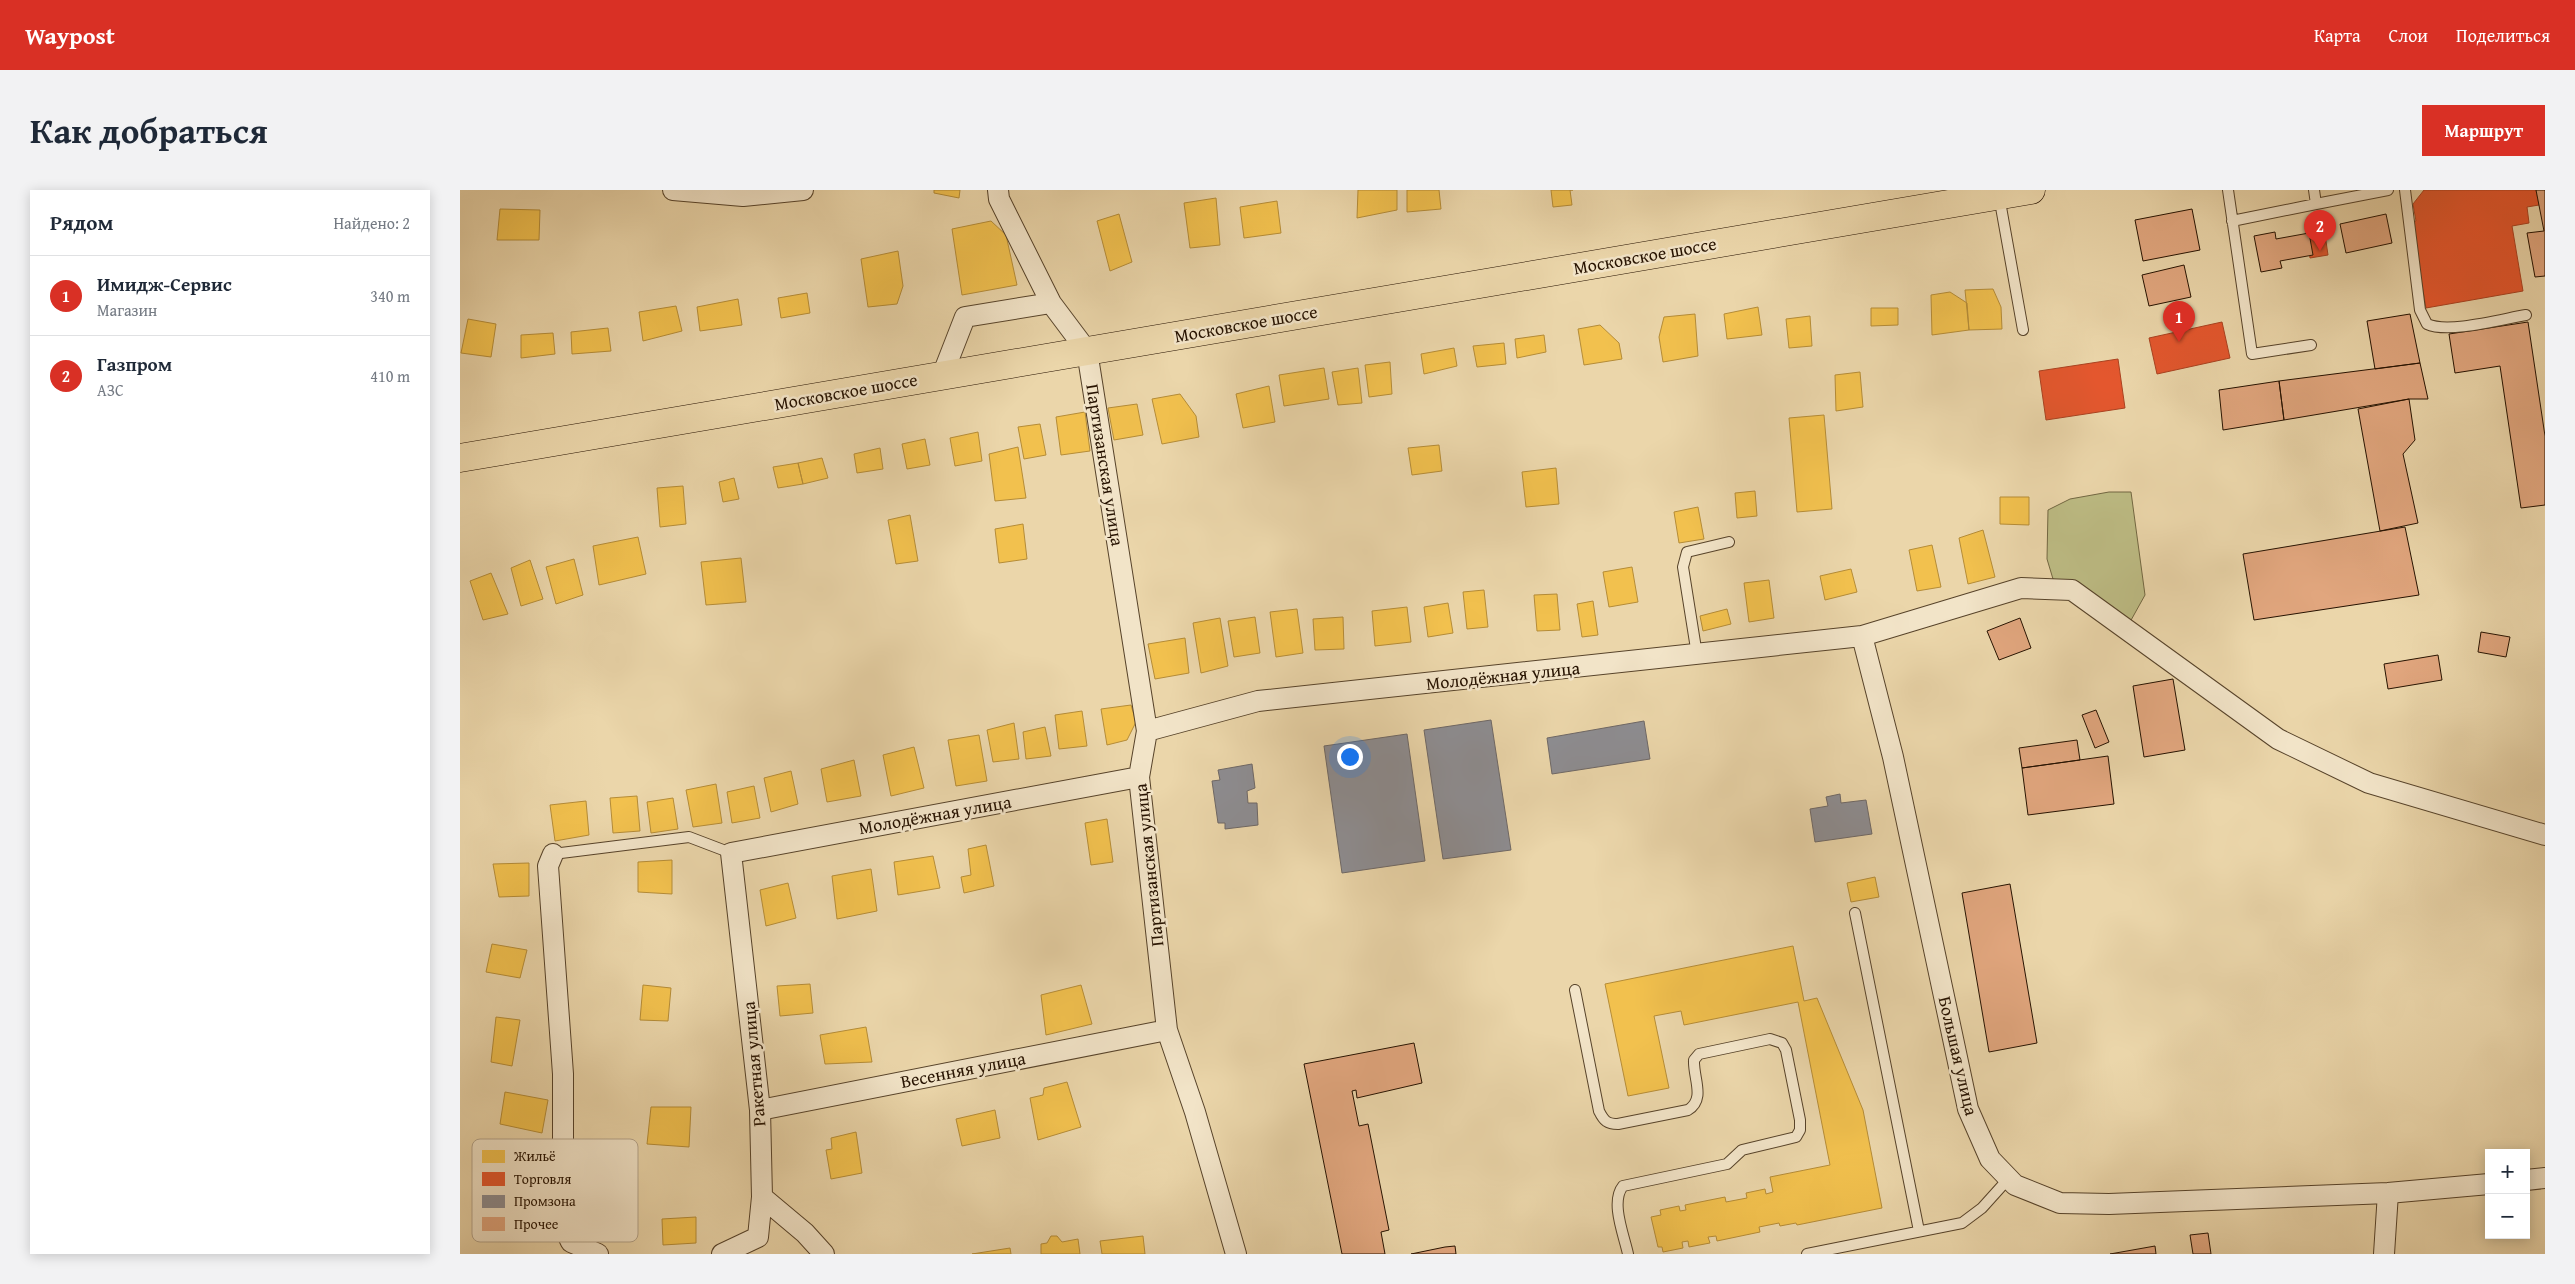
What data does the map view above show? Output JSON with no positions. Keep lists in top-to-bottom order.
{
  "streets": {
    "main road": ["Московское шоссе"],
    "street": [
      "Партизанская улица",
      "Молодёжная улица",
      "Большая улица",
      "Ракетная улица",
      "Весенняя улица"
    ]
  },
  "crossings": [
    ["Московское шоссе", "Партизанская улица"],
    ["Партизанская улица", "Молодёжная улица"],
    ["Партизанская улица", "Весенняя улица"],
    ["Молодёжная улица", "Большая улица"],
    ["Молодёжная улица", "Ракетная улица"],
    ["Ракетная улица", "Весенняя улица"]
  ],
  "legend": [
    "Жильё",
    "Торговля",
    "Промзона",
    "Прочее"
  ],
  "page": {
    "header": "Waypost",
    "nav": ["Карта", "Слои", "Поделиться"],
    "title": "Как добраться",
    "buttons": "Маршрут",
    "heading": ["Рядом", "Найдено: 2"],
    "pins": ["2", "1"],
    "list": [
      {
        "mark": "1",
        "name": "Имидж-Сервис",
        "note": "Магазин",
        "value": "340 m"
      },
      {
        "mark": "2",
        "name": "Газпром",
        "note": "АЗС",
        "value": "410 m"
      }
    ],
    "map_buttons": ["+", "−"]
  }
}
